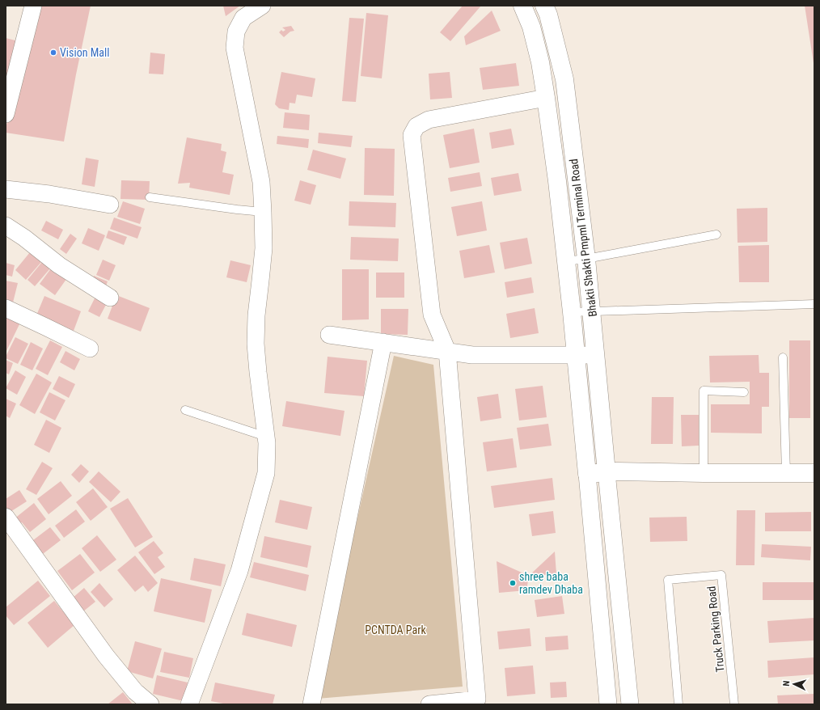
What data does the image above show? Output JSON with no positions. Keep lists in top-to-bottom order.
{
  "streets": {
    "main road": ["Bhakti Shakti Pmpml Terminal Road"],
    "lane": ["Truck Parking Road"]
  },
  "parks": ["PCNTDA Park"],
  "places": ["Vision Mall", "shree baba ramdev Dhaba"],
  "north": "left"
}
